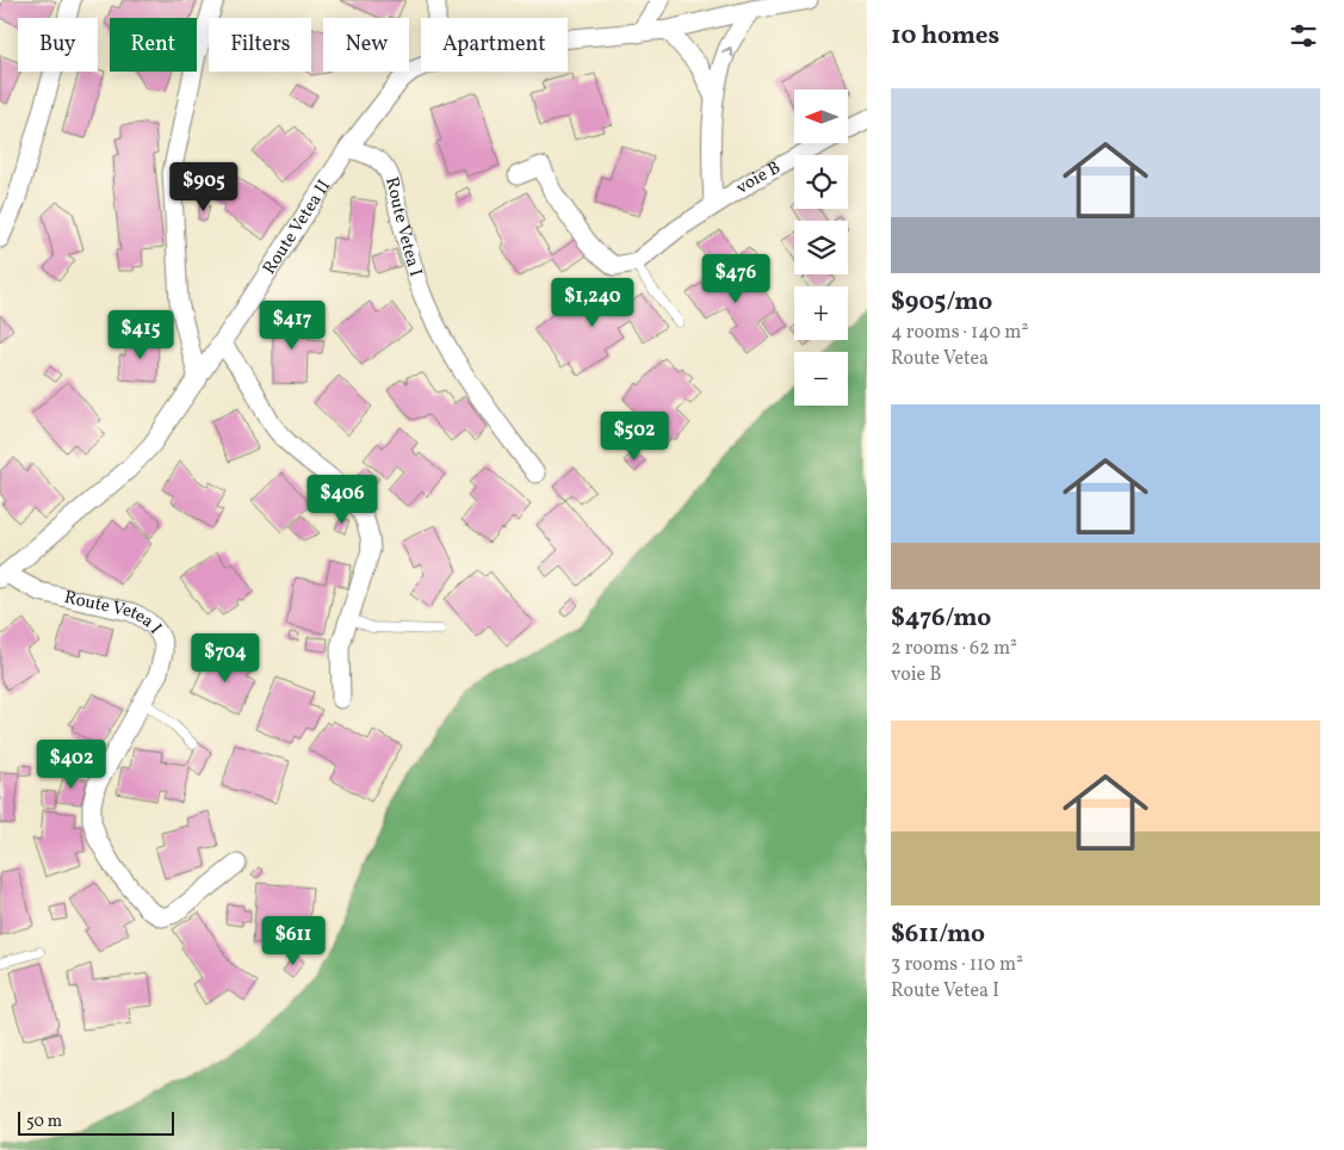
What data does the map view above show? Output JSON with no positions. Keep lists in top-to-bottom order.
{
  "streets": {
    "street": ["voie B", "Route Vetea I", "Route Vetea II"]
  },
  "crossings": [
    ["voie B", "Route Vetea II"],
    ["Route Vetea I", "Route Vetea II"]
  ],
  "scale_bar": "50 m",
  "north": "left",
  "page": {
    "heading": "10 homes",
    "chip": [
      "Buy",
      "Rent",
      "Filters",
      "New",
      "Apartment"
    ],
    "list": [
      {
        "name": "$905/mo",
        "note": "4 rooms · 140 m² · Route Vetea"
      },
      {
        "name": "$476/mo",
        "note": "2 rooms · 62 m² · voie B"
      },
      {
        "name": "$611/mo",
        "note": "3 rooms · 110 m² · Route Vetea I"
      }
    ],
    "map_buttons": ["+", "−"],
    "price": [
      "$905",
      "$476",
      "$1,240",
      "$417",
      "$415",
      "$502",
      "$406",
      "$704",
      "$402",
      "$611"
    ],
    "scale": "50 m"
  }
}
